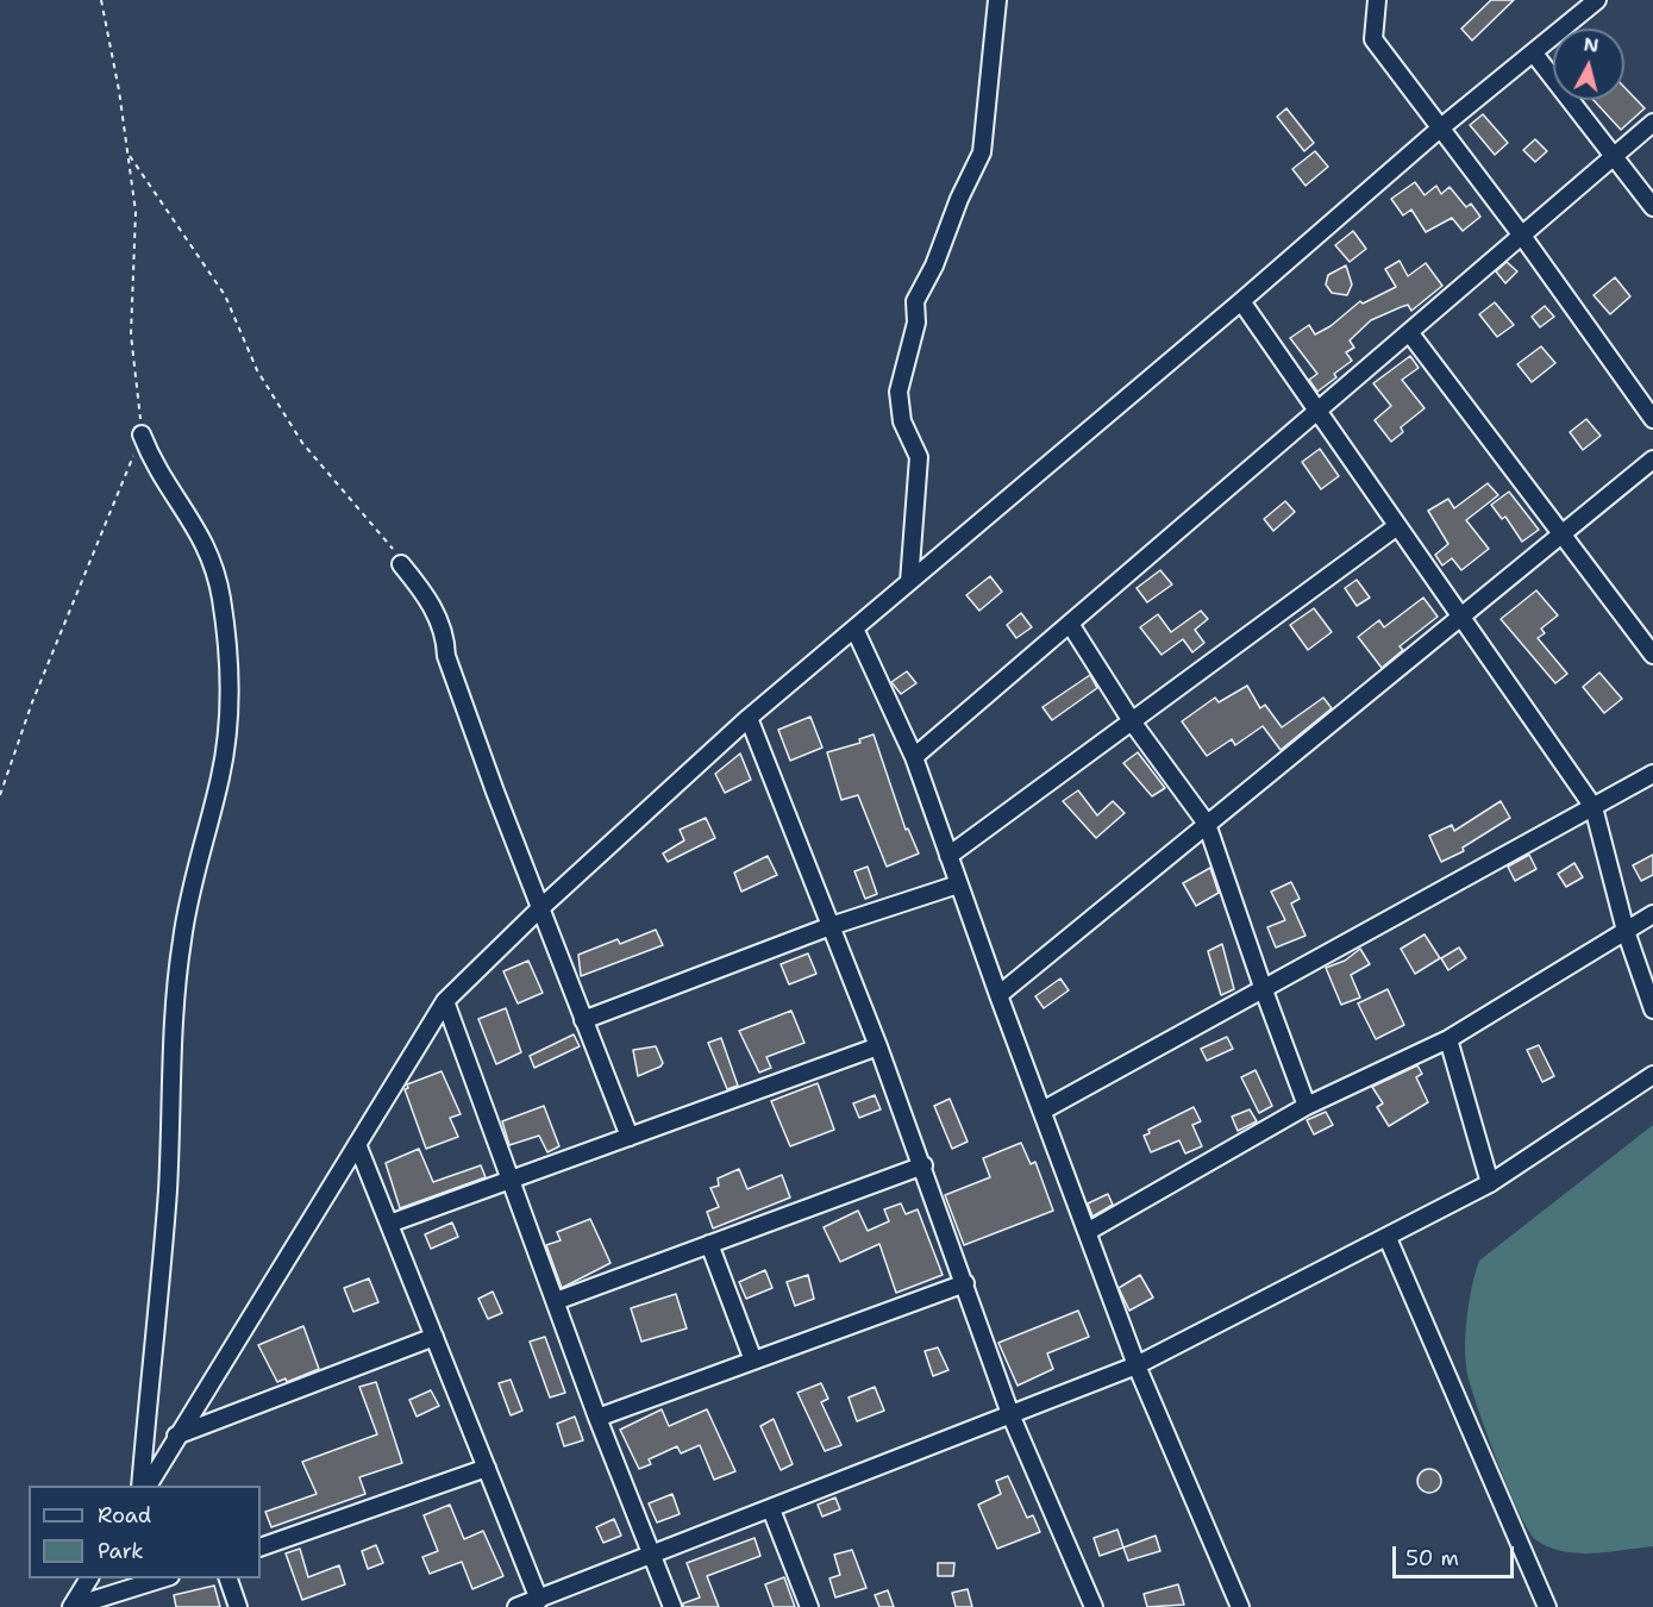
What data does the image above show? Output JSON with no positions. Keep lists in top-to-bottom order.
{
  "legend": ["Road", "Park"],
  "scale_bar": "50 m",
  "north": "top"
}
